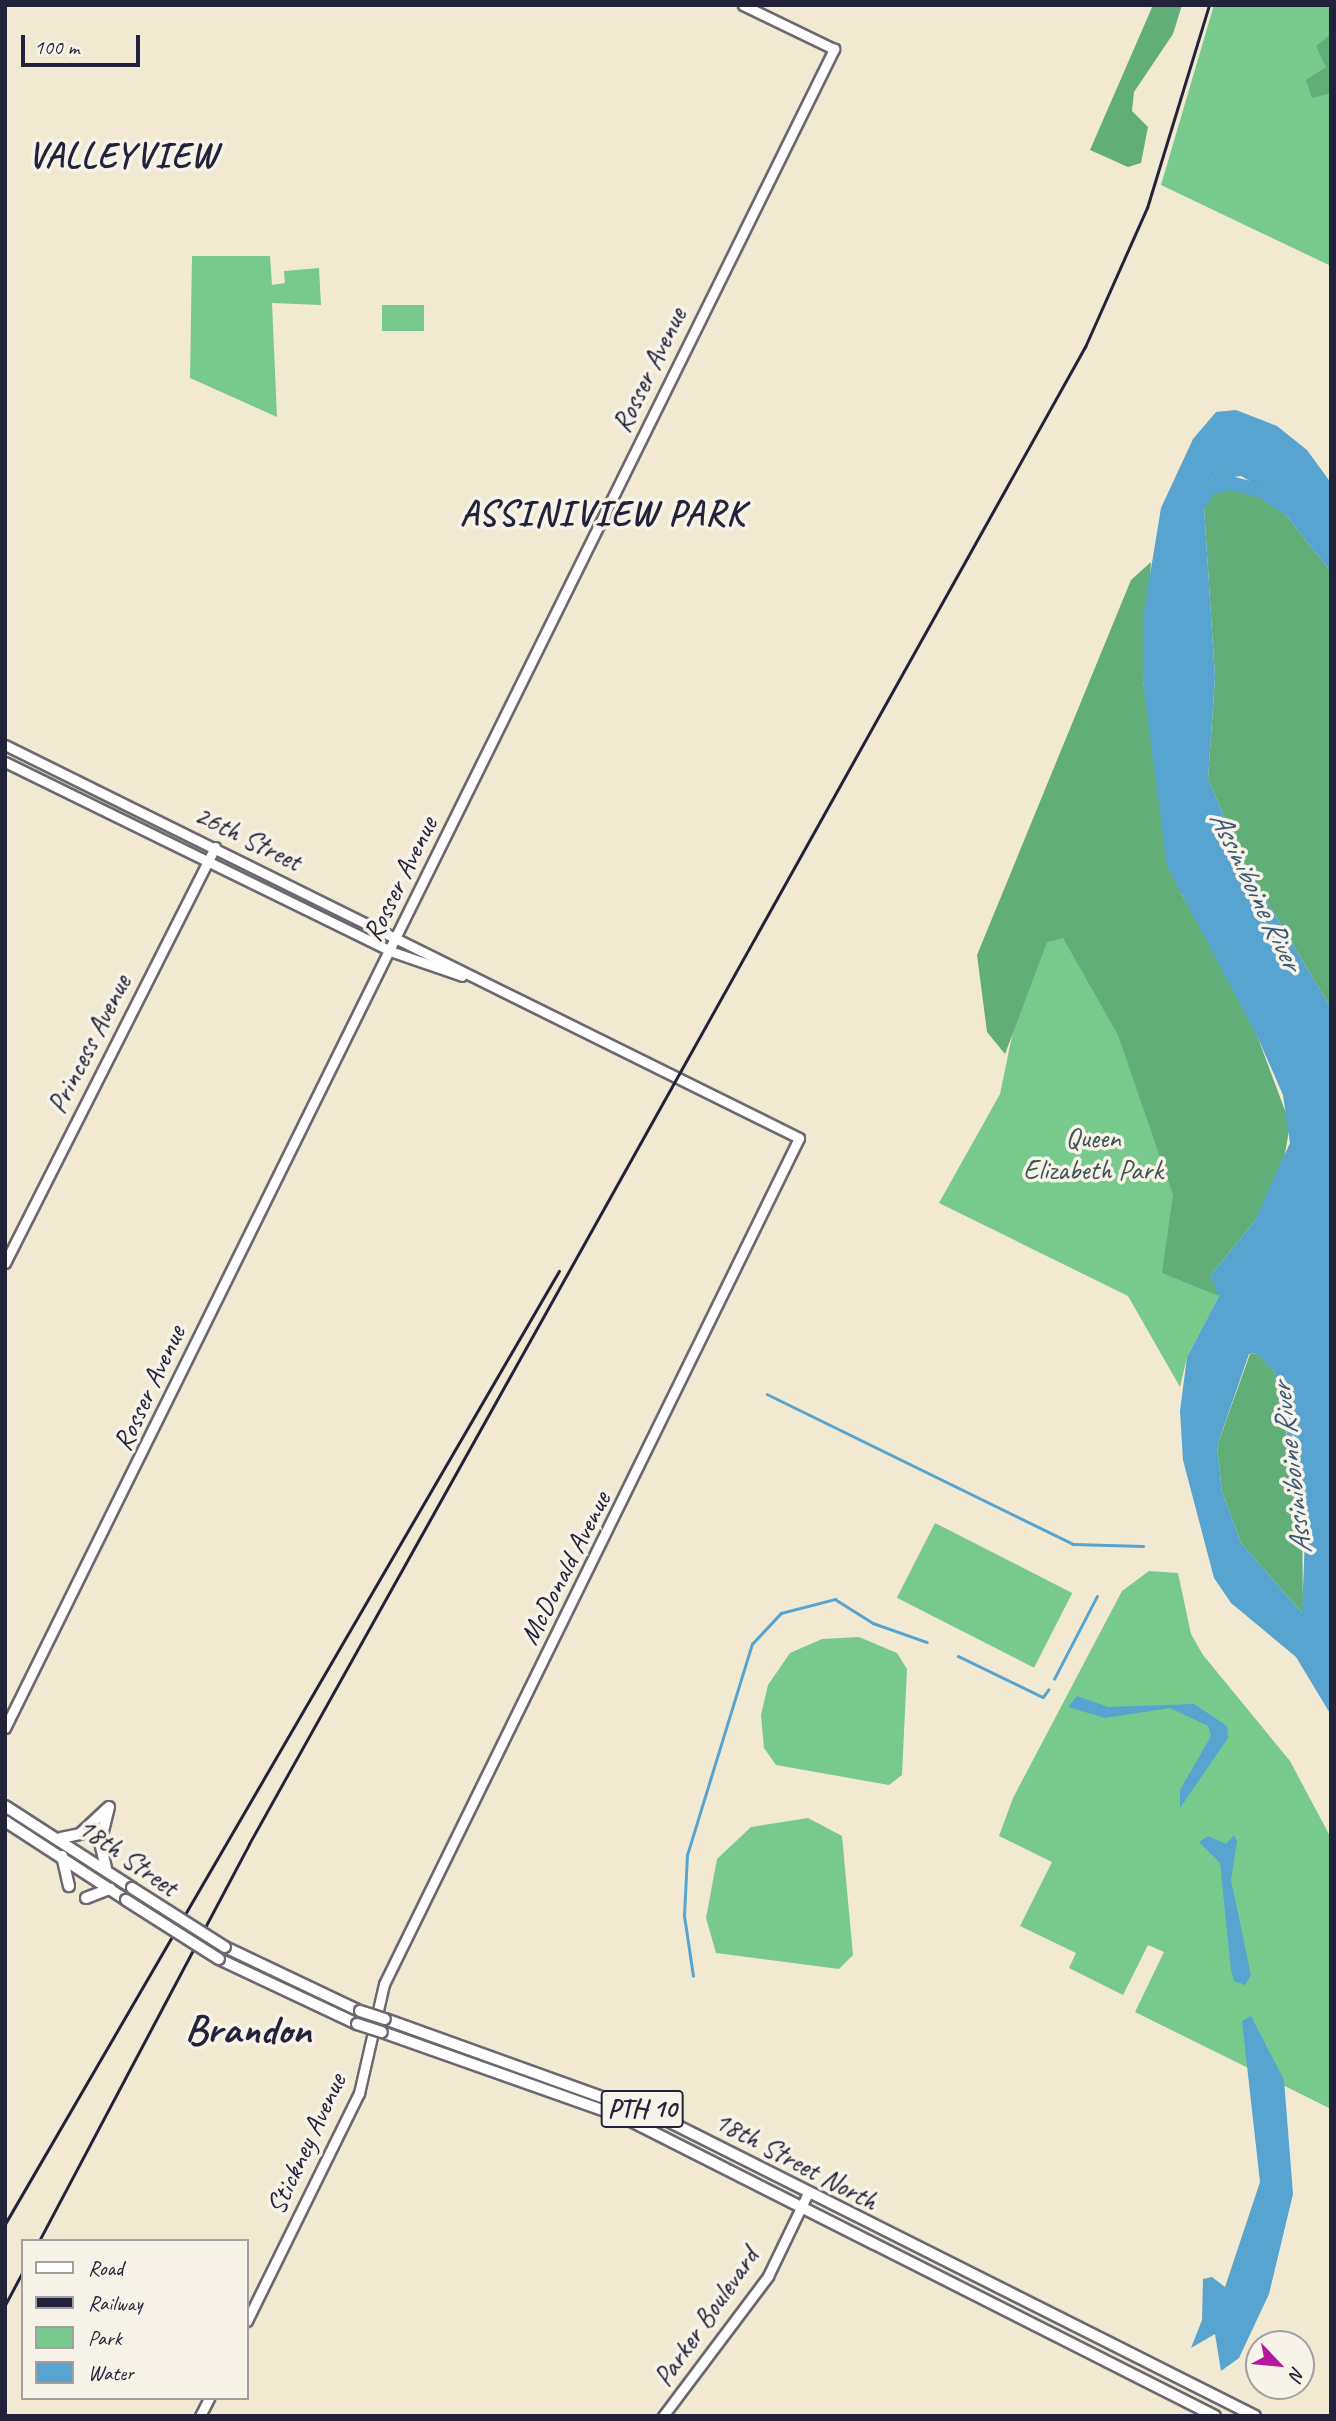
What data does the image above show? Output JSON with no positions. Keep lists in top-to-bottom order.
{
  "streets": {
    "main road": ["18th Street", "PTH 10", "18th Street North"],
    "street": [
      "Rosser Avenue",
      "26th Street",
      "Princess Avenue",
      "McDonald Avenue",
      "Stickney Avenue",
      "Parker Boulevard"
    ]
  },
  "crossings": [
    ["Rosser Avenue", "26th Street"],
    ["26th Street", "Princess Avenue"],
    ["26th Street", "McDonald Avenue"],
    ["McDonald Avenue", "Stickney Avenue"],
    ["McDonald Avenue", "18th Street North"],
    ["18th Street", "18th Street North"],
    ["Stickney Avenue", "18th Street North"],
    ["18th Street North", "Parker Boulevard"]
  ],
  "districts": ["VALLEYVIEW", "ASSINIVIEW PARK", "Brandon"],
  "water": ["Assiniboine River"],
  "parks": ["Queen Elizabeth Park"],
  "legend": [
    "Road",
    "Railway",
    "Park",
    "Water"
  ],
  "scale_bar": "100 m",
  "north": "bottom right"
}
